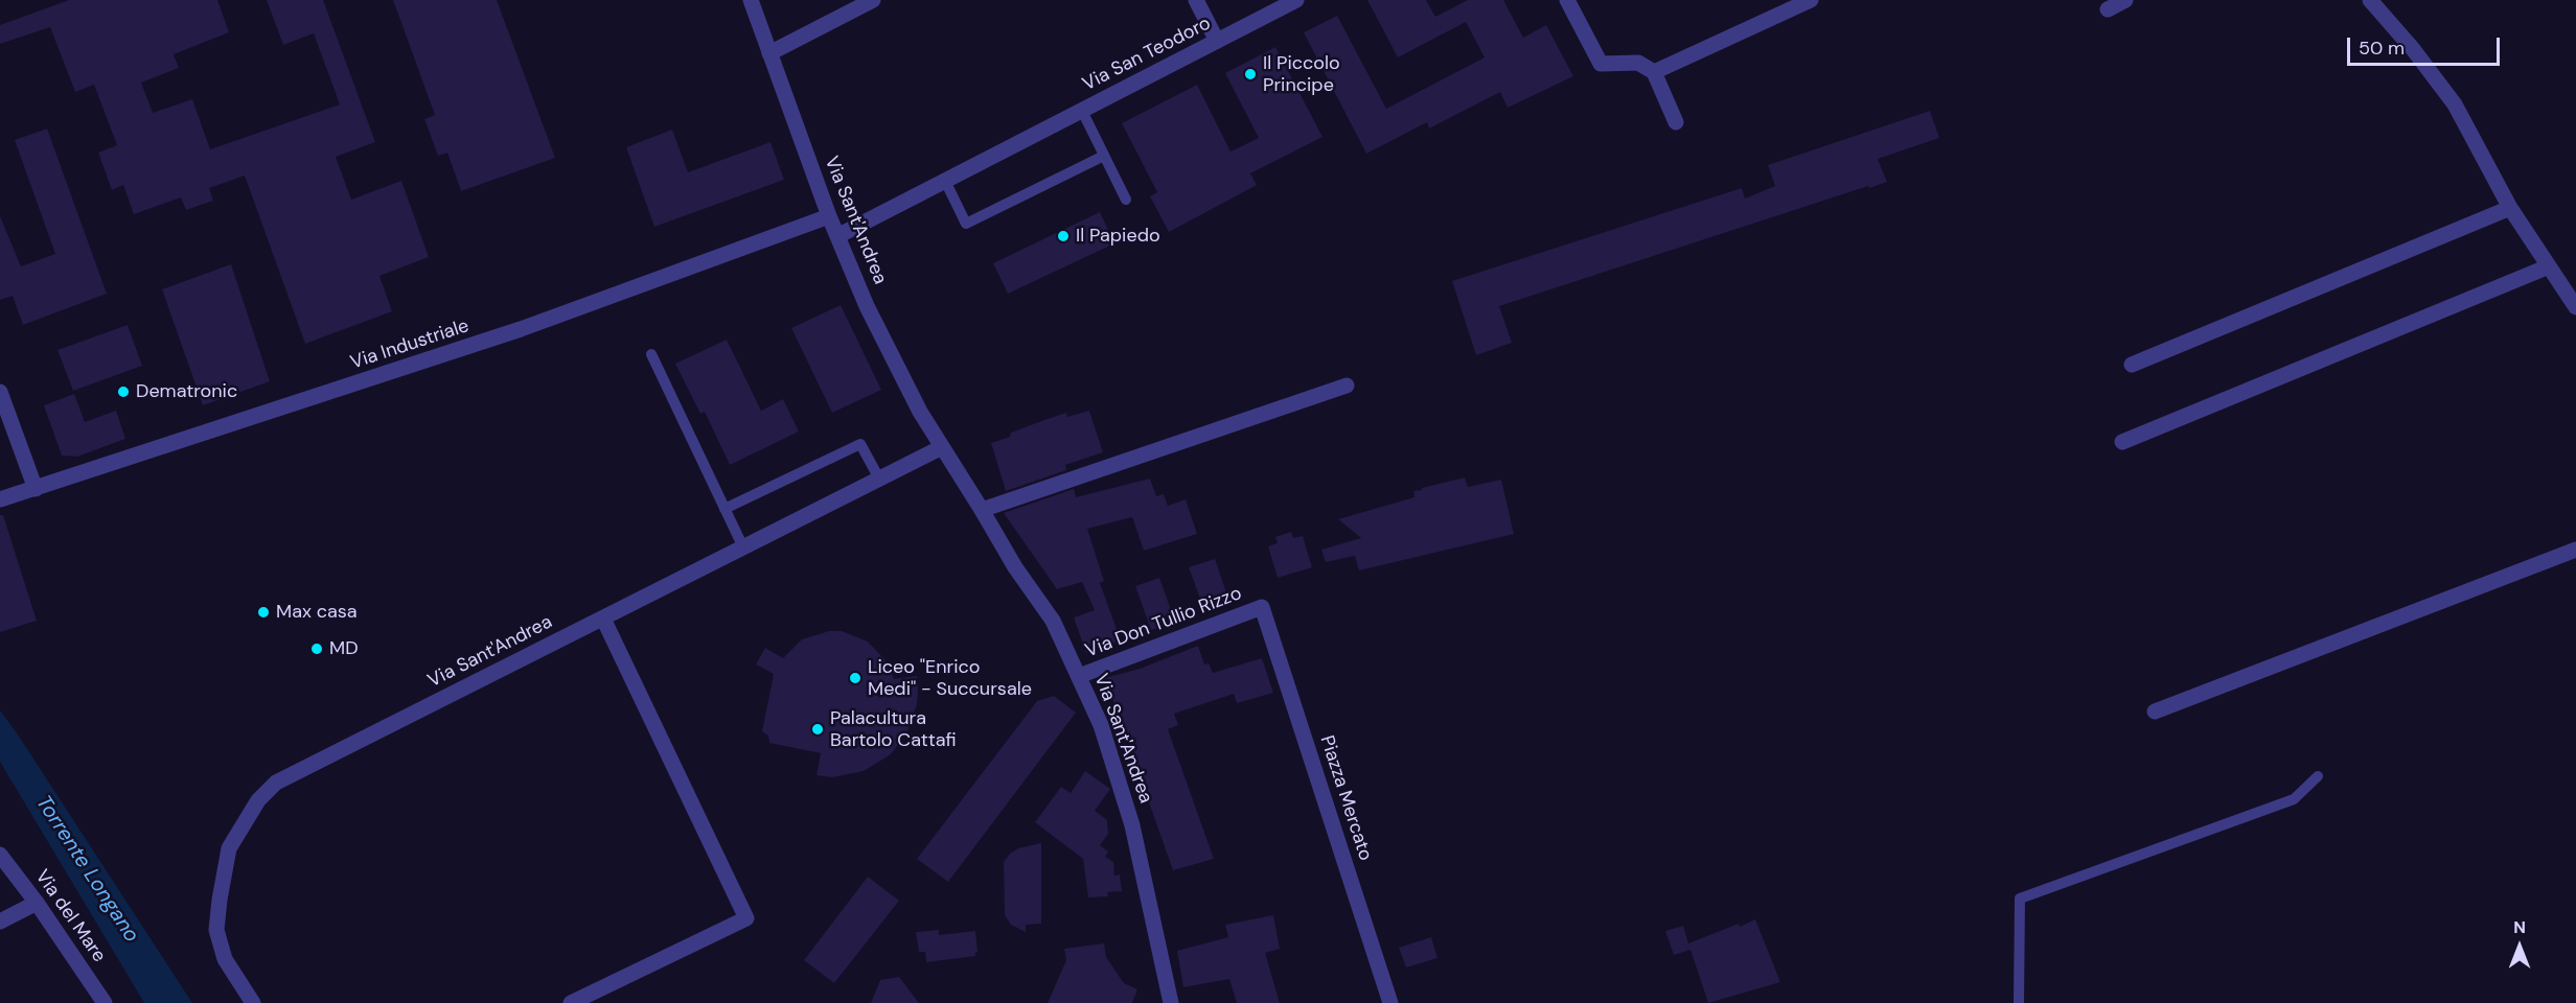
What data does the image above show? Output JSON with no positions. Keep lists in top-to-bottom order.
{
  "streets": {
    "street": [
      "Via San Teodoro",
      "Via Sant'Andrea",
      "Via Industriale",
      "Via Don Tullio Rizzo",
      "Piazza Mercato",
      "Via del Mare"
    ]
  },
  "crossings": [
    ["Via San Teodoro", "Via Sant'Andrea"],
    ["Via Sant'Andrea", "Via Industriale"],
    ["Via Sant'Andrea", "Via Don Tullio Rizzo"],
    ["Via Don Tullio Rizzo", "Piazza Mercato"]
  ],
  "water": ["Torrente Longano"],
  "places": [
    "Il Piccolo Principe",
    "Il Papiedo",
    "Dematronic",
    "Max casa",
    "MD",
    "Liceo \"Enrico Medi\" - Succursale",
    "Palacultura Bartolo Cattafi"
  ],
  "scale_bar": "50 m",
  "north": "top"
}
